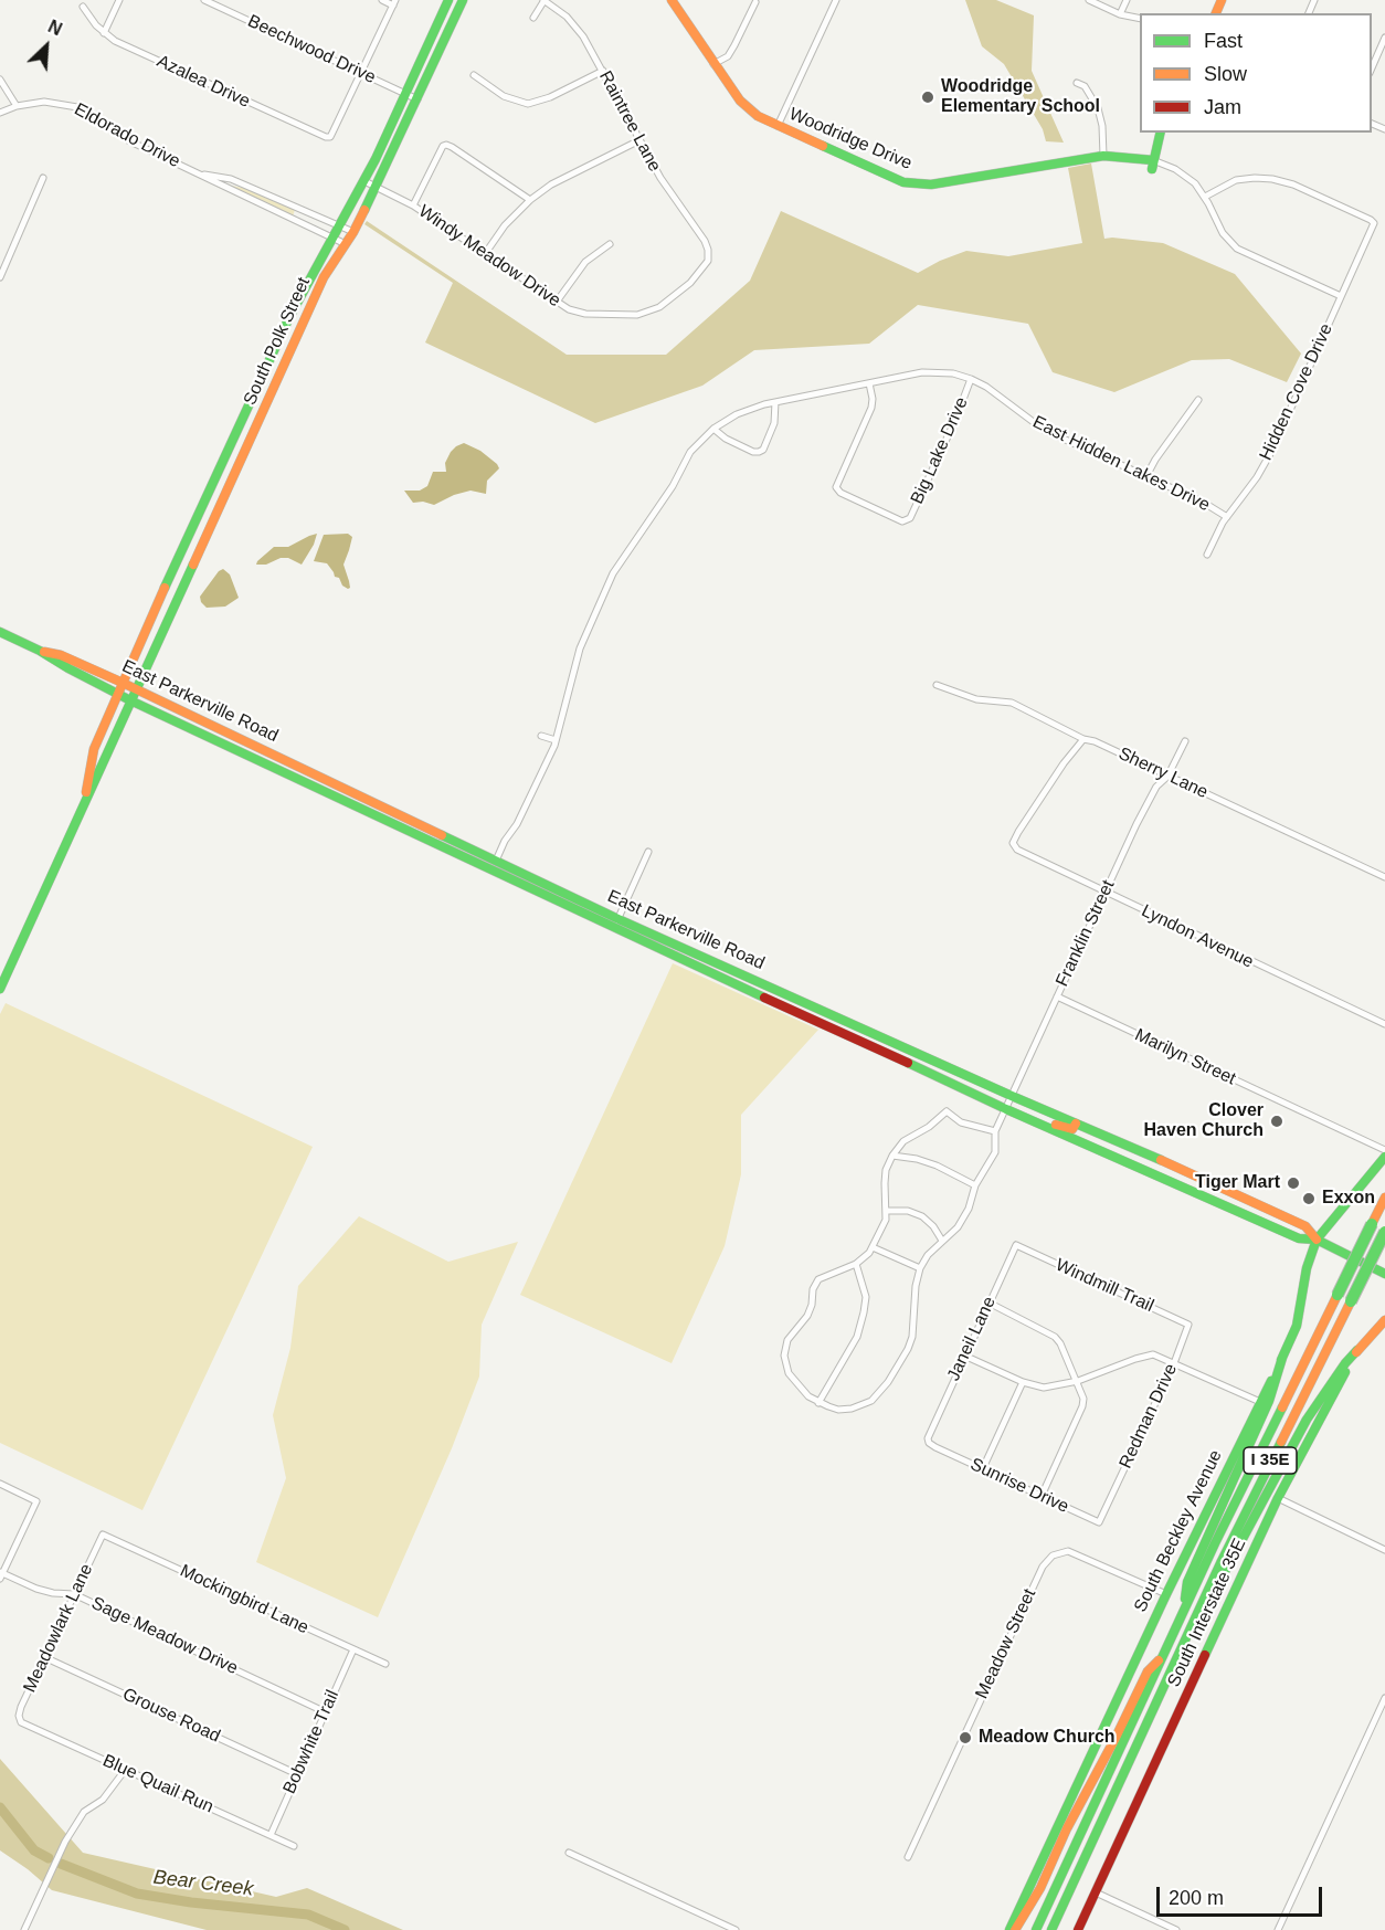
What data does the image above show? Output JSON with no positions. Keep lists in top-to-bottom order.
{
  "streets": {
    "main road": [
      "Woodridge Drive",
      "South Polk Street",
      "East Parkerville Road",
      "I 35E",
      "South Beckley Avenue",
      "South Interstate 35E"
    ],
    "street": [
      "Beechwood Drive",
      "Azalea Drive",
      "Raintree Lane",
      "Eldorado Drive",
      "Windy Meadow Drive",
      "Hidden Cove Drive",
      "Big Lake Drive",
      "East Hidden Lakes Drive",
      "Sherry Lane",
      "Franklin Street",
      "Lyndon Avenue",
      "Marilyn Street",
      "Windmill Trail",
      "Janeil Lane",
      "Redman Drive",
      "Sunrise Drive",
      "Mockingbird Lane",
      "Meadowlark Lane",
      "Sage Meadow Drive",
      "Meadow Street",
      "Grouse Road",
      "Bobwhite Trail",
      "Blue Quail Run"
    ]
  },
  "crossings": [
    ["Beechwood Drive", "Azalea Drive"],
    ["Beechwood Drive", "South Polk Street"],
    ["Raintree Lane", "Windy Meadow Drive"],
    ["Eldorado Drive", "South Polk Street"],
    ["Woodridge Drive", "Hidden Cove Drive"],
    ["Windy Meadow Drive", "South Polk Street"],
    ["South Polk Street", "East Parkerville Road"],
    ["Hidden Cove Drive", "East Hidden Lakes Drive"],
    ["Big Lake Drive", "East Hidden Lakes Drive"],
    ["East Hidden Lakes Drive", "East Parkerville Road"],
    ["East Parkerville Road", "Franklin Street"],
    ["East Parkerville Road", "South Beckley Avenue"],
    ["Sherry Lane", "Franklin Street"],
    ["Sherry Lane", "Lyndon Avenue"],
    ["Franklin Street", "Lyndon Avenue"],
    ["Franklin Street", "Marilyn Street"],
    ["Windmill Trail", "Janeil Lane"],
    ["Windmill Trail", "Redman Drive"],
    ["Janeil Lane", "Sunrise Drive"],
    ["Redman Drive", "Sunrise Drive"],
    ["South Beckley Avenue", "Meadow Street"],
    ["Mockingbird Lane", "Meadowlark Lane"],
    ["Mockingbird Lane", "Bobwhite Trail"],
    ["Meadowlark Lane", "Sage Meadow Drive"],
    ["Meadowlark Lane", "Grouse Road"],
    ["Meadowlark Lane", "Blue Quail Run"],
    ["Sage Meadow Drive", "Bobwhite Trail"],
    ["Grouse Road", "Bobwhite Trail"],
    ["Bobwhite Trail", "Blue Quail Run"]
  ],
  "water": ["Bear Creek"],
  "places": [
    "Woodridge Elementary School",
    "Clover Haven Church",
    "Tiger Mart",
    "Exxon",
    "Meadow Church"
  ],
  "legend": ["Fast", "Slow", "Jam"],
  "scale_bar": "200 m",
  "north": "top right"
}
